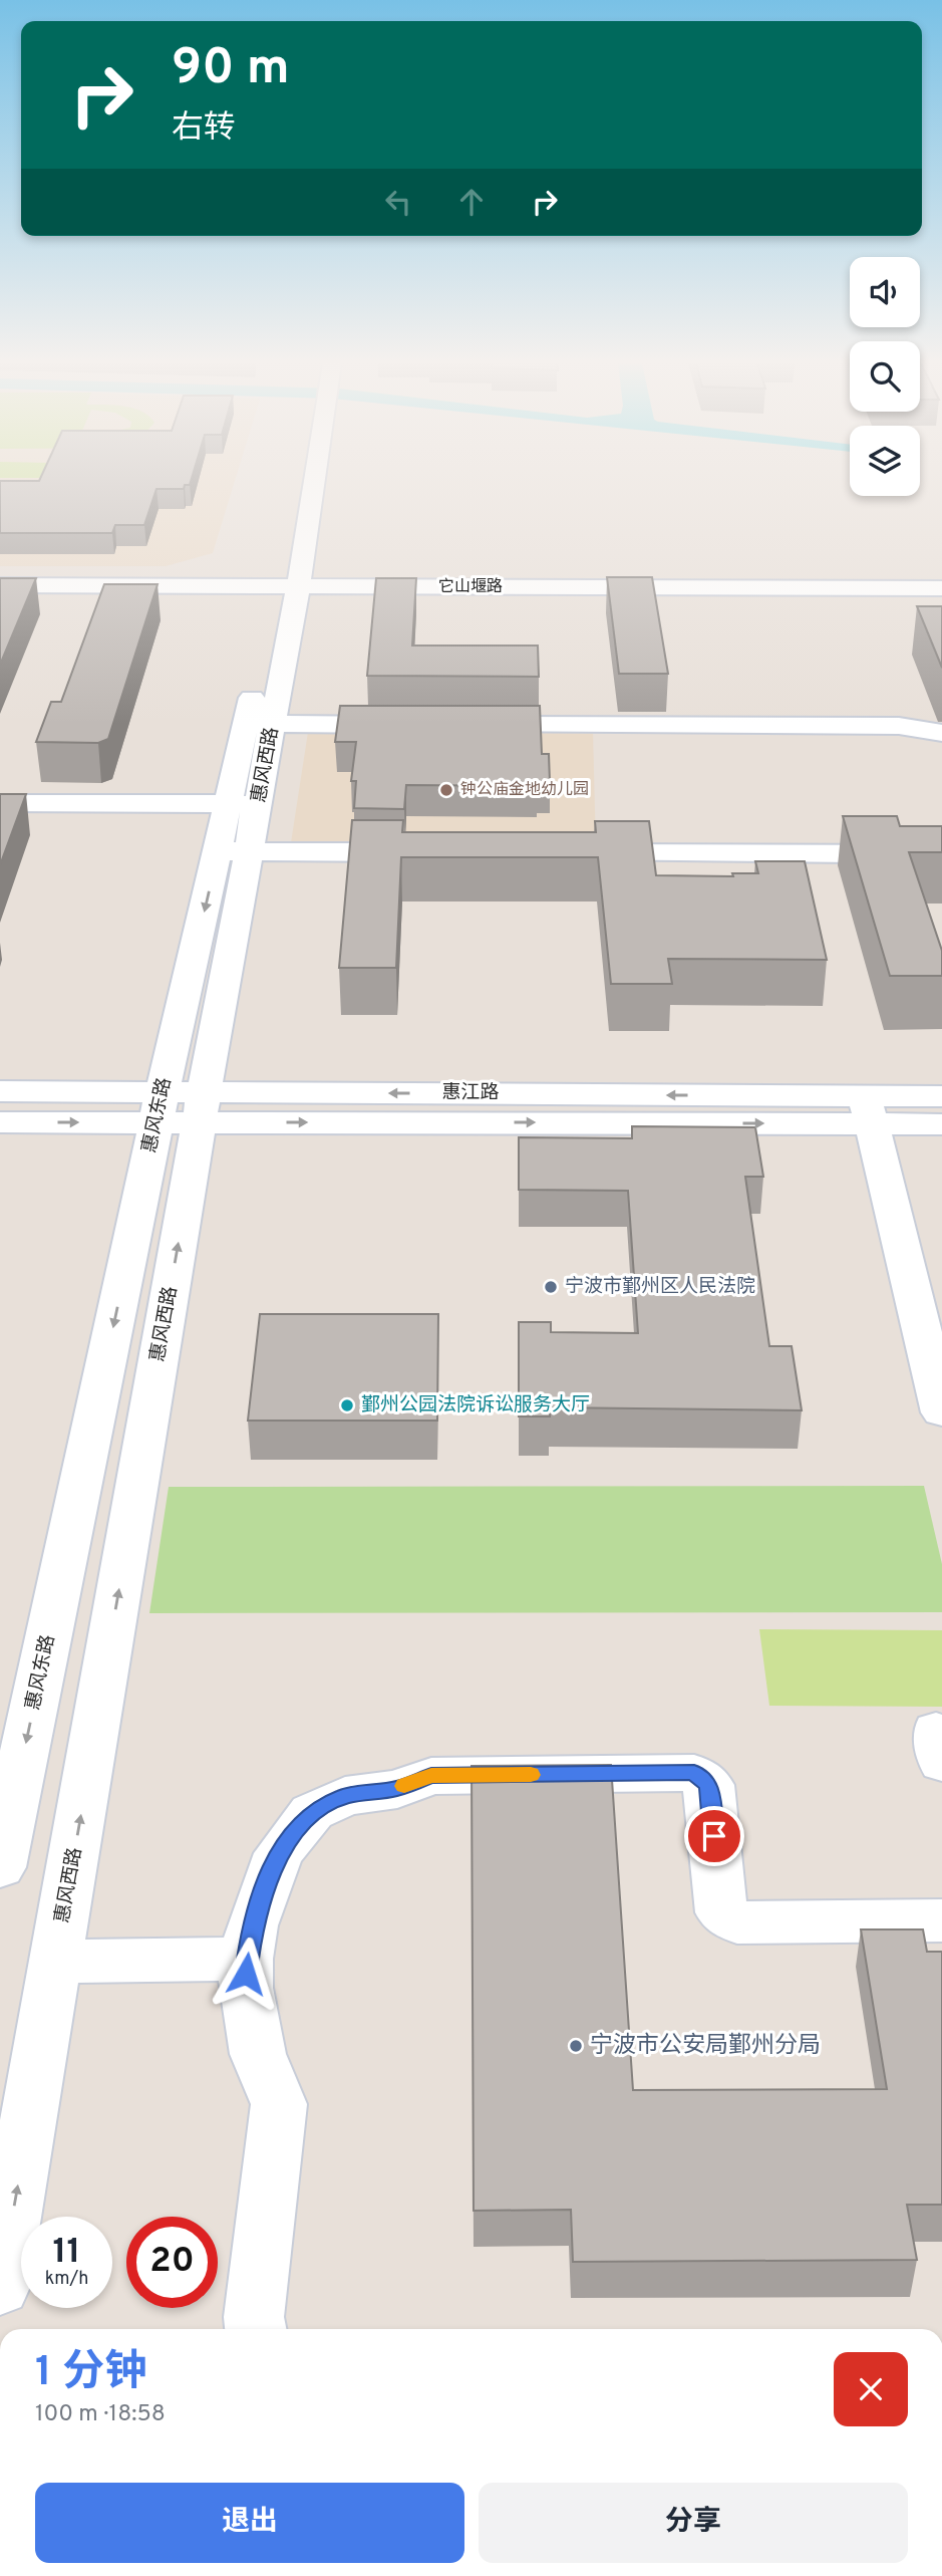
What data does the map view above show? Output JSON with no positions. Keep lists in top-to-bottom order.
{
  "streets": {
    "street": [
      "它山堰路",
      "惠风西路",
      "惠江路",
      "惠风东路"
    ]
  },
  "crossings": [
    ["它山堰路", "惠风西路"],
    ["惠风西路", "惠江路"],
    ["惠风西路", "惠风东路"],
    ["惠江路", "惠风东路"]
  ],
  "one_way": ["惠风东路"],
  "places": [
    "钟公庙金地幼儿园",
    "宁波市鄞州区人民法院",
    "鄞州公园法院诉讼服务大厅",
    "宁波市公安局鄞州分局"
  ],
  "page": {
    "turn": ["90 m", "右转"],
    "speed": "11 km/h",
    "limit": "20",
    "heading": ["1 分钟", "100 m · 18:58"],
    "buttons": ["退出", "分享"]
  }
}
